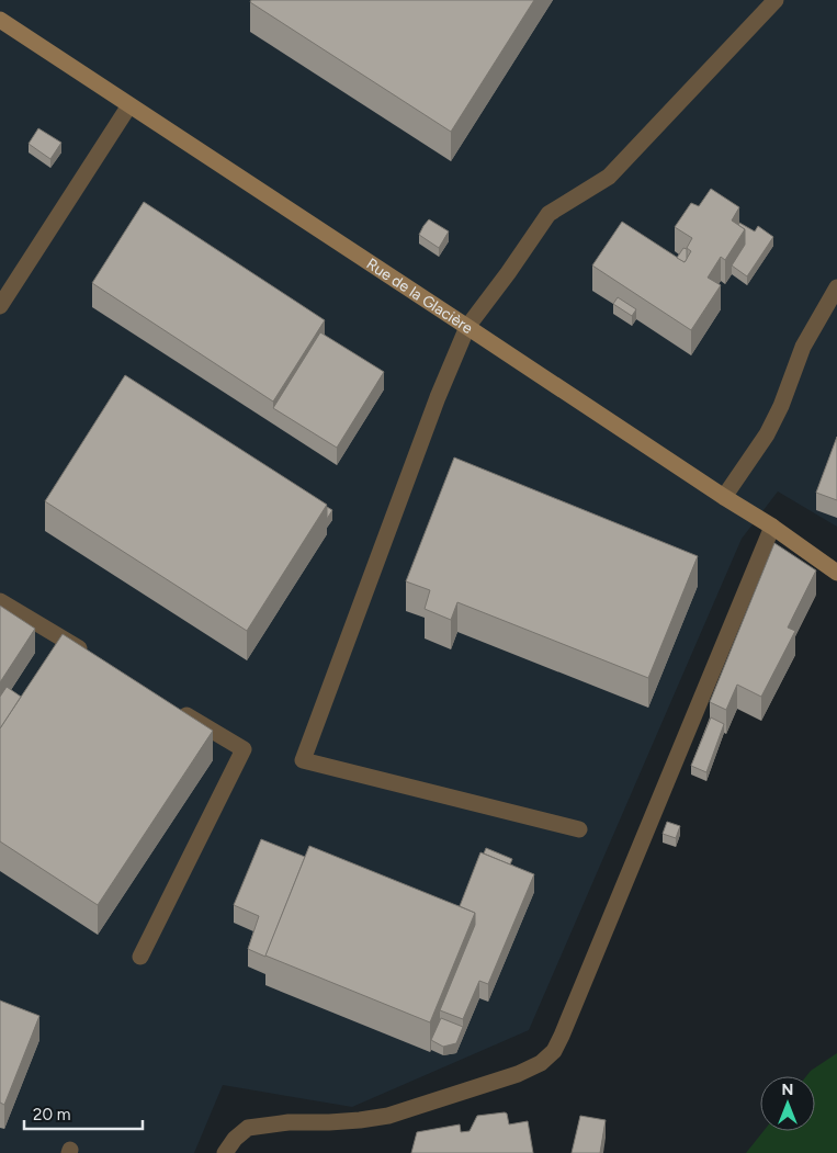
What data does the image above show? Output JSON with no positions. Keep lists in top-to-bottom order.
{
  "streets": {
    "street": ["Rue de la Glacière"]
  },
  "scale_bar": "20 m",
  "north": "top"
}
